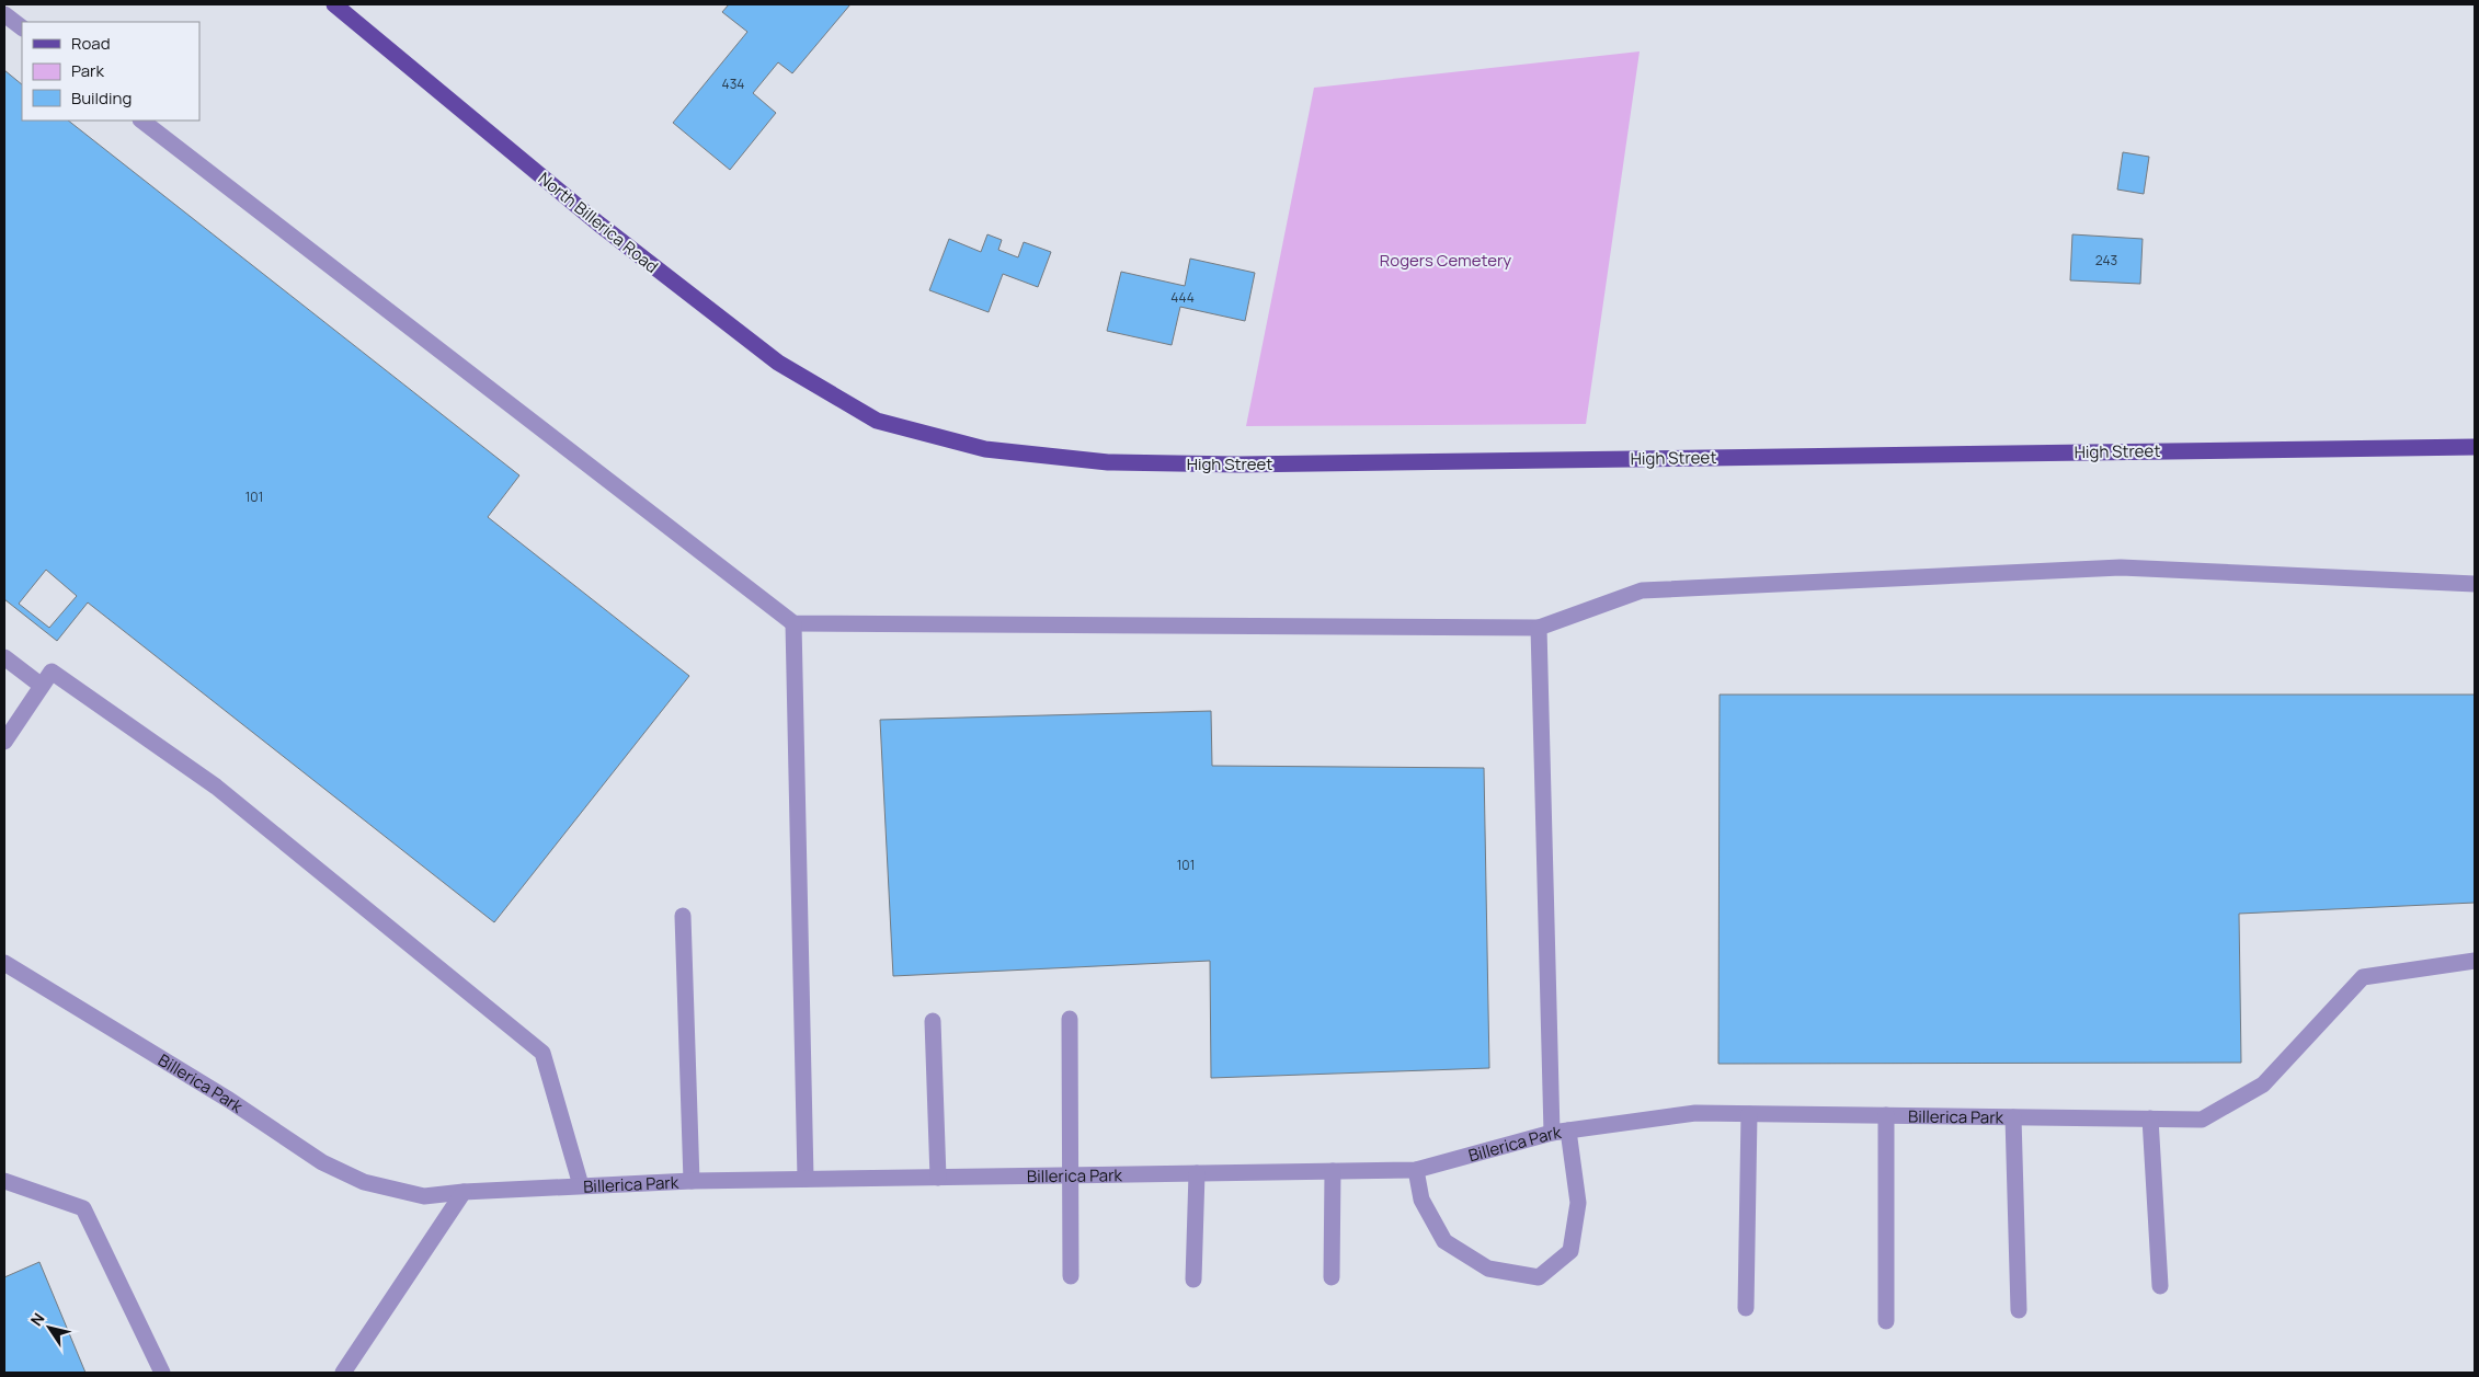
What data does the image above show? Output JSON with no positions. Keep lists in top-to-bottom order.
{
  "streets": {
    "main road": ["North Billerica Road", "High Street"],
    "street": ["Billerica Park"]
  },
  "crossings": [
    ["North Billerica Road", "High Street"]
  ],
  "parks": ["Rogers Cemetery"],
  "house_numbers": [
    "434",
    "243",
    "444",
    "101",
    "101"
  ],
  "legend": ["Road", "Park", "Building"],
  "north": "top left"
}
